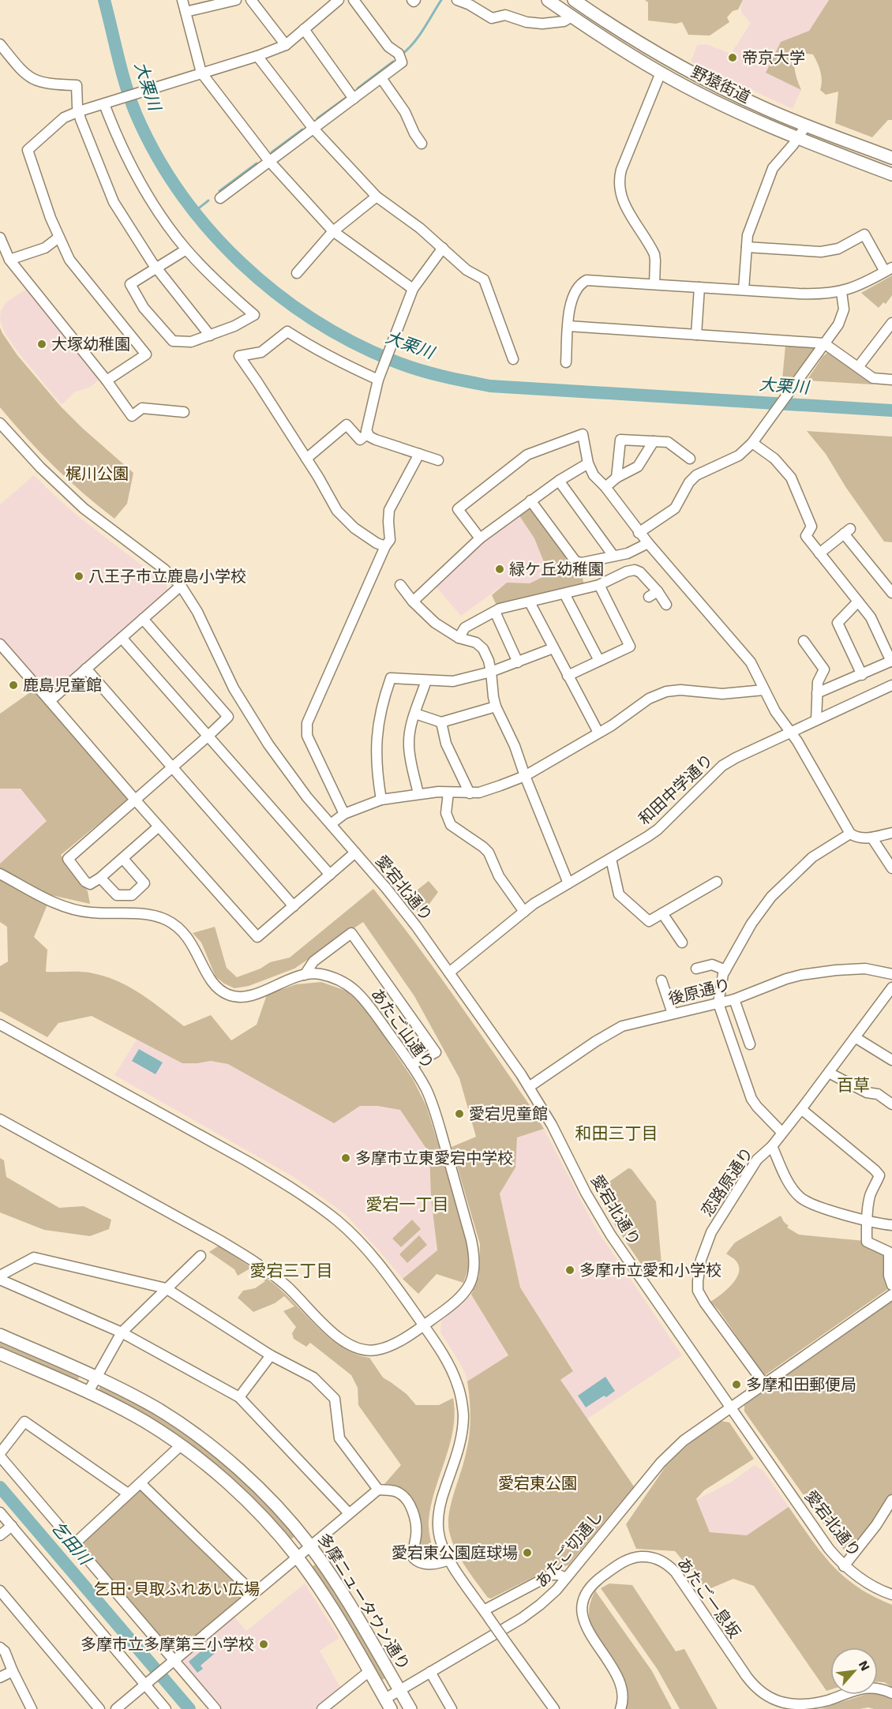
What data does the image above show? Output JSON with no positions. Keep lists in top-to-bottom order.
{
  "streets": {
    "main road": ["野猿街道", "多摩ニュータウン通り"],
    "street": [
      "和田中学通り",
      "愛宕北通り",
      "後原通り",
      "あたご山通り",
      "恋路原通り",
      "あたご切通し",
      "あたご一息坂"
    ]
  },
  "crossings": [
    ["和田中学通り", "愛宕北通り"],
    ["愛宕北通り", "後原通り"],
    ["愛宕北通り", "あたご切通し"],
    ["恋路原通り", "あたご切通し"],
    ["あたご切通し", "多摩ニュータウン通り"]
  ],
  "districts": [
    "百草",
    "和田三丁目",
    "愛宕一丁目",
    "愛宕三丁目"
  ],
  "water": ["大栗川", "乞田川"],
  "parks": ["梶川公園", "愛宕東公園", "乞田･貝取ふれあい広場"],
  "places": [
    "帝京大学",
    "大塚幼稚園",
    "緑ケ丘幼稚園",
    "八王子市立鹿島小学校",
    "鹿島児童館",
    "愛宕児童館",
    "多摩市立東愛宕中学校",
    "多摩市立愛和小学校",
    "多摩和田郵便局",
    "愛宕東公園庭球場",
    "多摩市立多摩第三小学校"
  ],
  "north": "top right"
}
